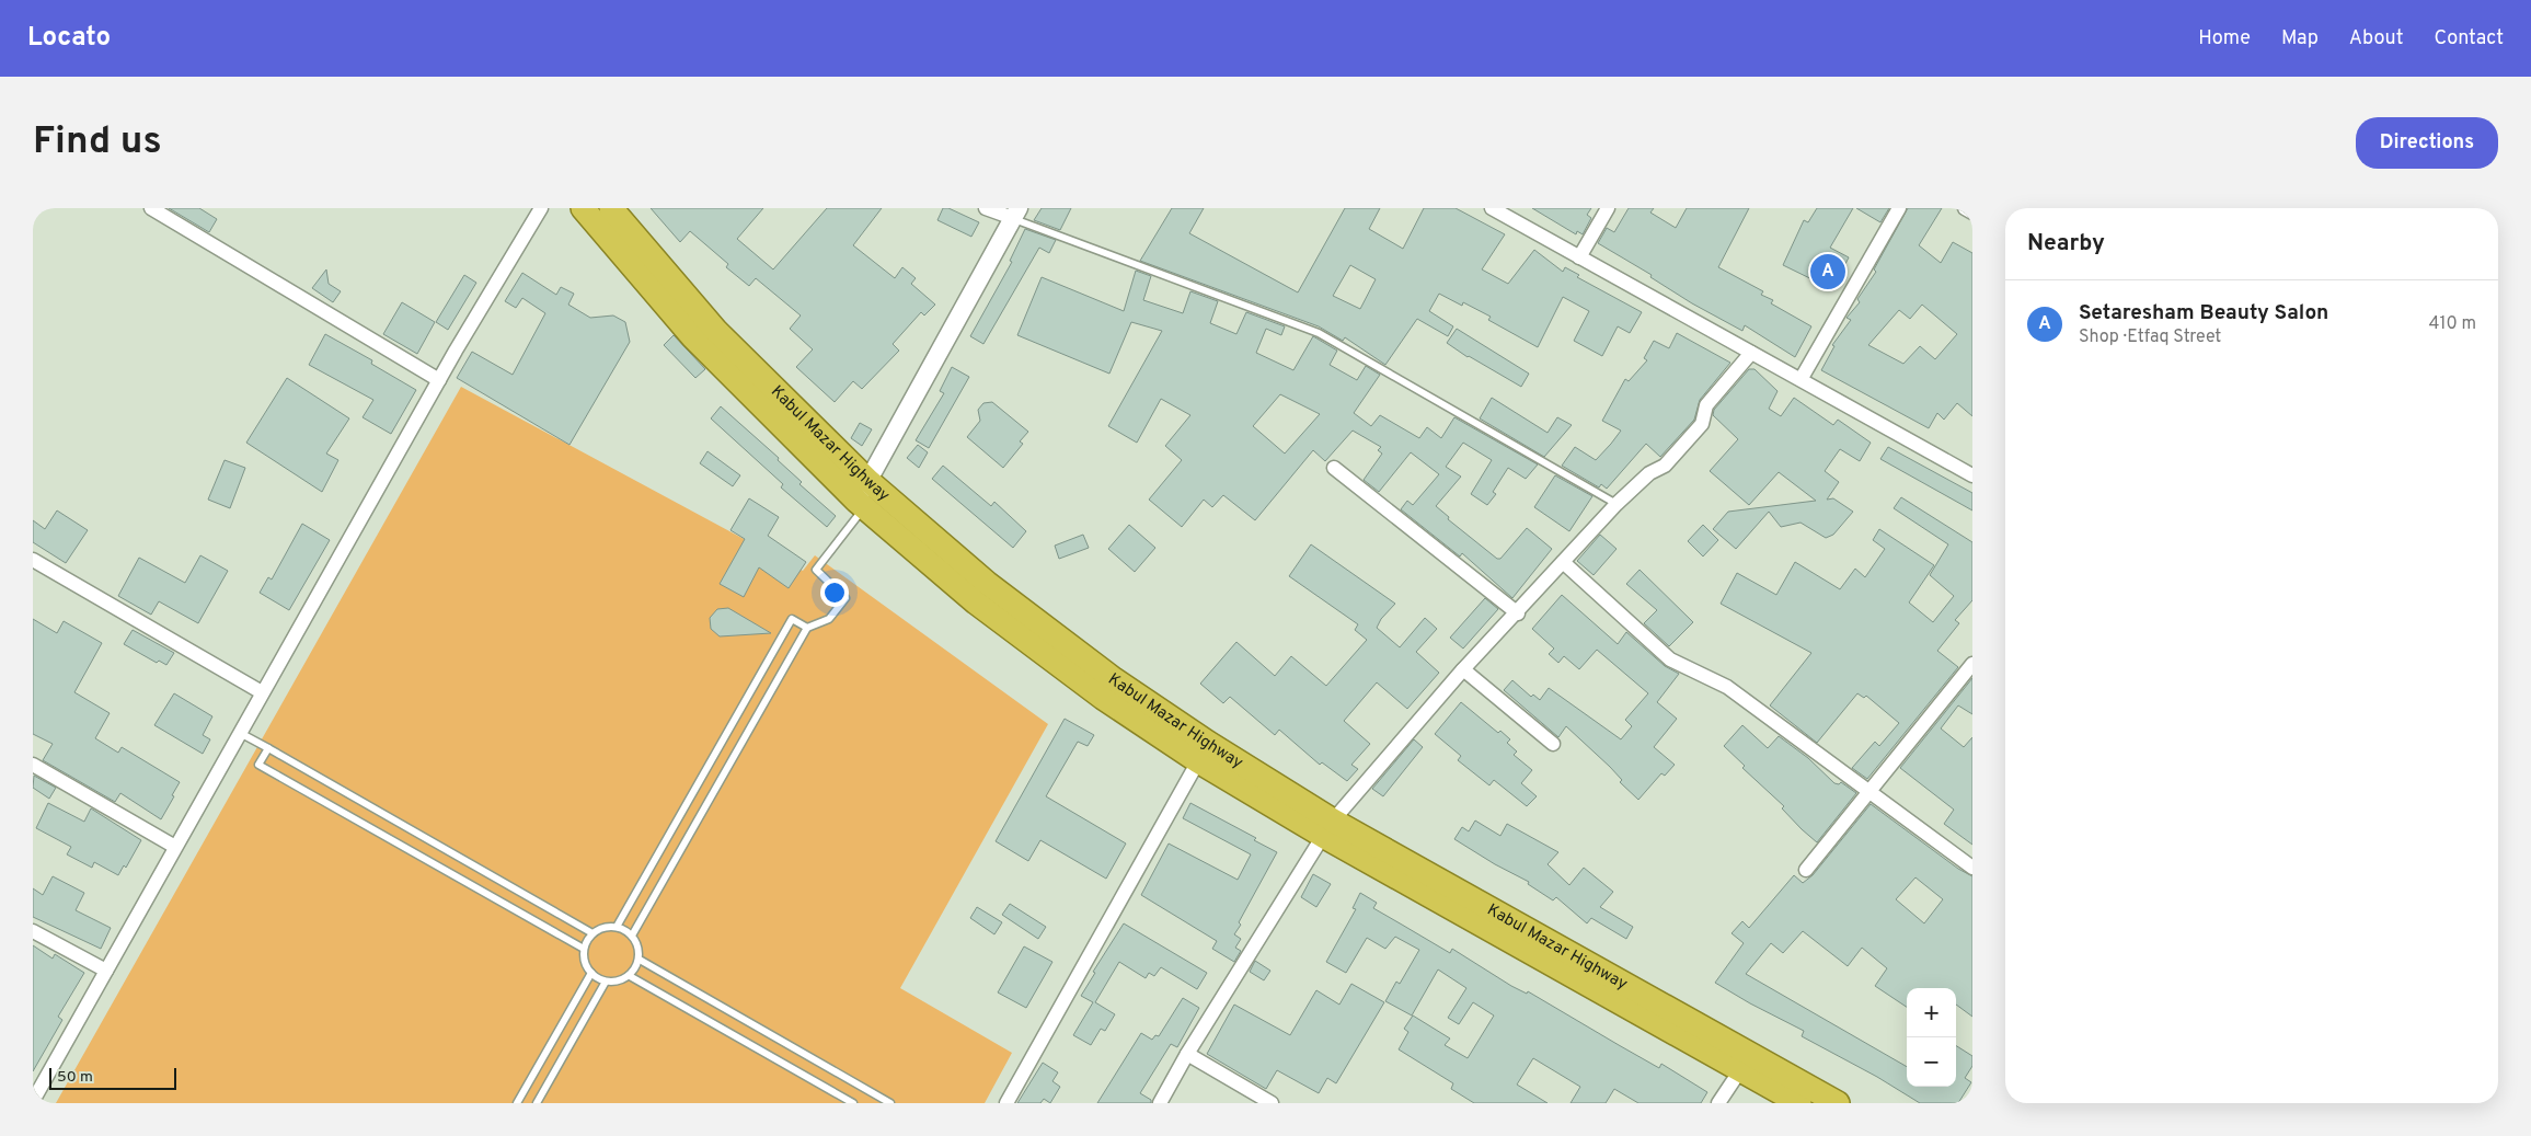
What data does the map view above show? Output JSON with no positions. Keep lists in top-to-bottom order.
{
  "streets": {
    "highway": ["Kabul Mazar Highway"]
  },
  "scale_bar": "50 m",
  "page": {
    "header": "Locato",
    "nav": [
      "Home",
      "Map",
      "About",
      "Contact"
    ],
    "buttons": "Directions",
    "title": "Find us",
    "heading": "Nearby",
    "pins": "A",
    "list": [
      {
        "mark": "A",
        "name": "Setaresham Beauty Salon",
        "note": "Shop · Etfaq Street",
        "value": "410 m"
      }
    ],
    "map_buttons": ["+", "−"],
    "scale": "50 m"
  }
}
